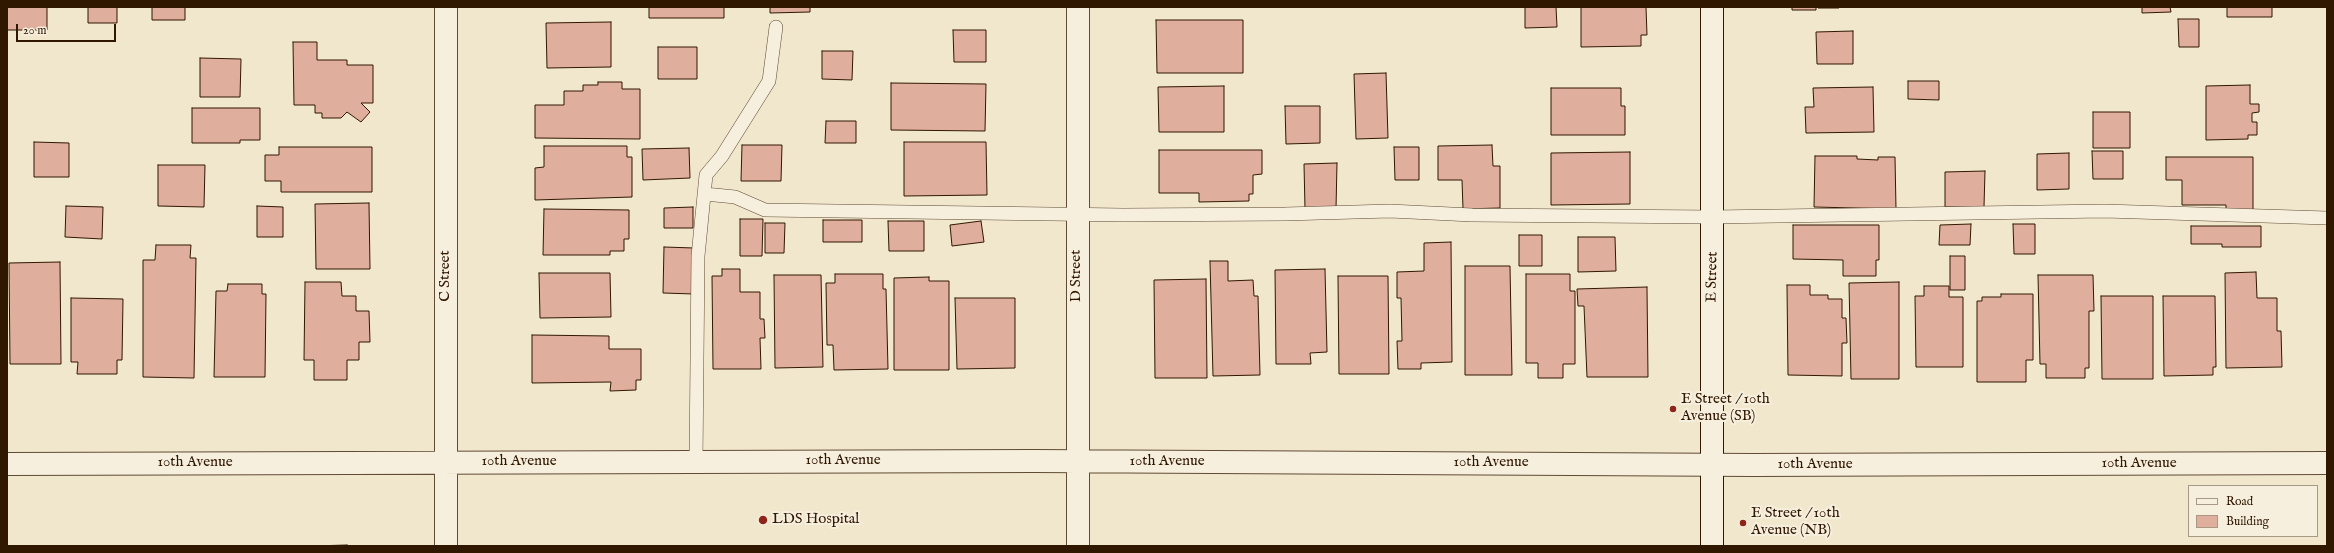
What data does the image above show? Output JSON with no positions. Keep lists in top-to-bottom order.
{
  "streets": {
    "street": [
      "C Street",
      "D Street",
      "E Street",
      "10th Avenue"
    ]
  },
  "crossings": [
    ["C Street", "10th Avenue"],
    ["D Street", "10th Avenue"],
    ["E Street", "10th Avenue"]
  ],
  "places": ["E Street / 10th Avenue (SB)", "LDS Hospital", "E Street / 10th Avenue (NB)"],
  "legend": ["Road", "Building"],
  "scale_bar": "20 m"
}
